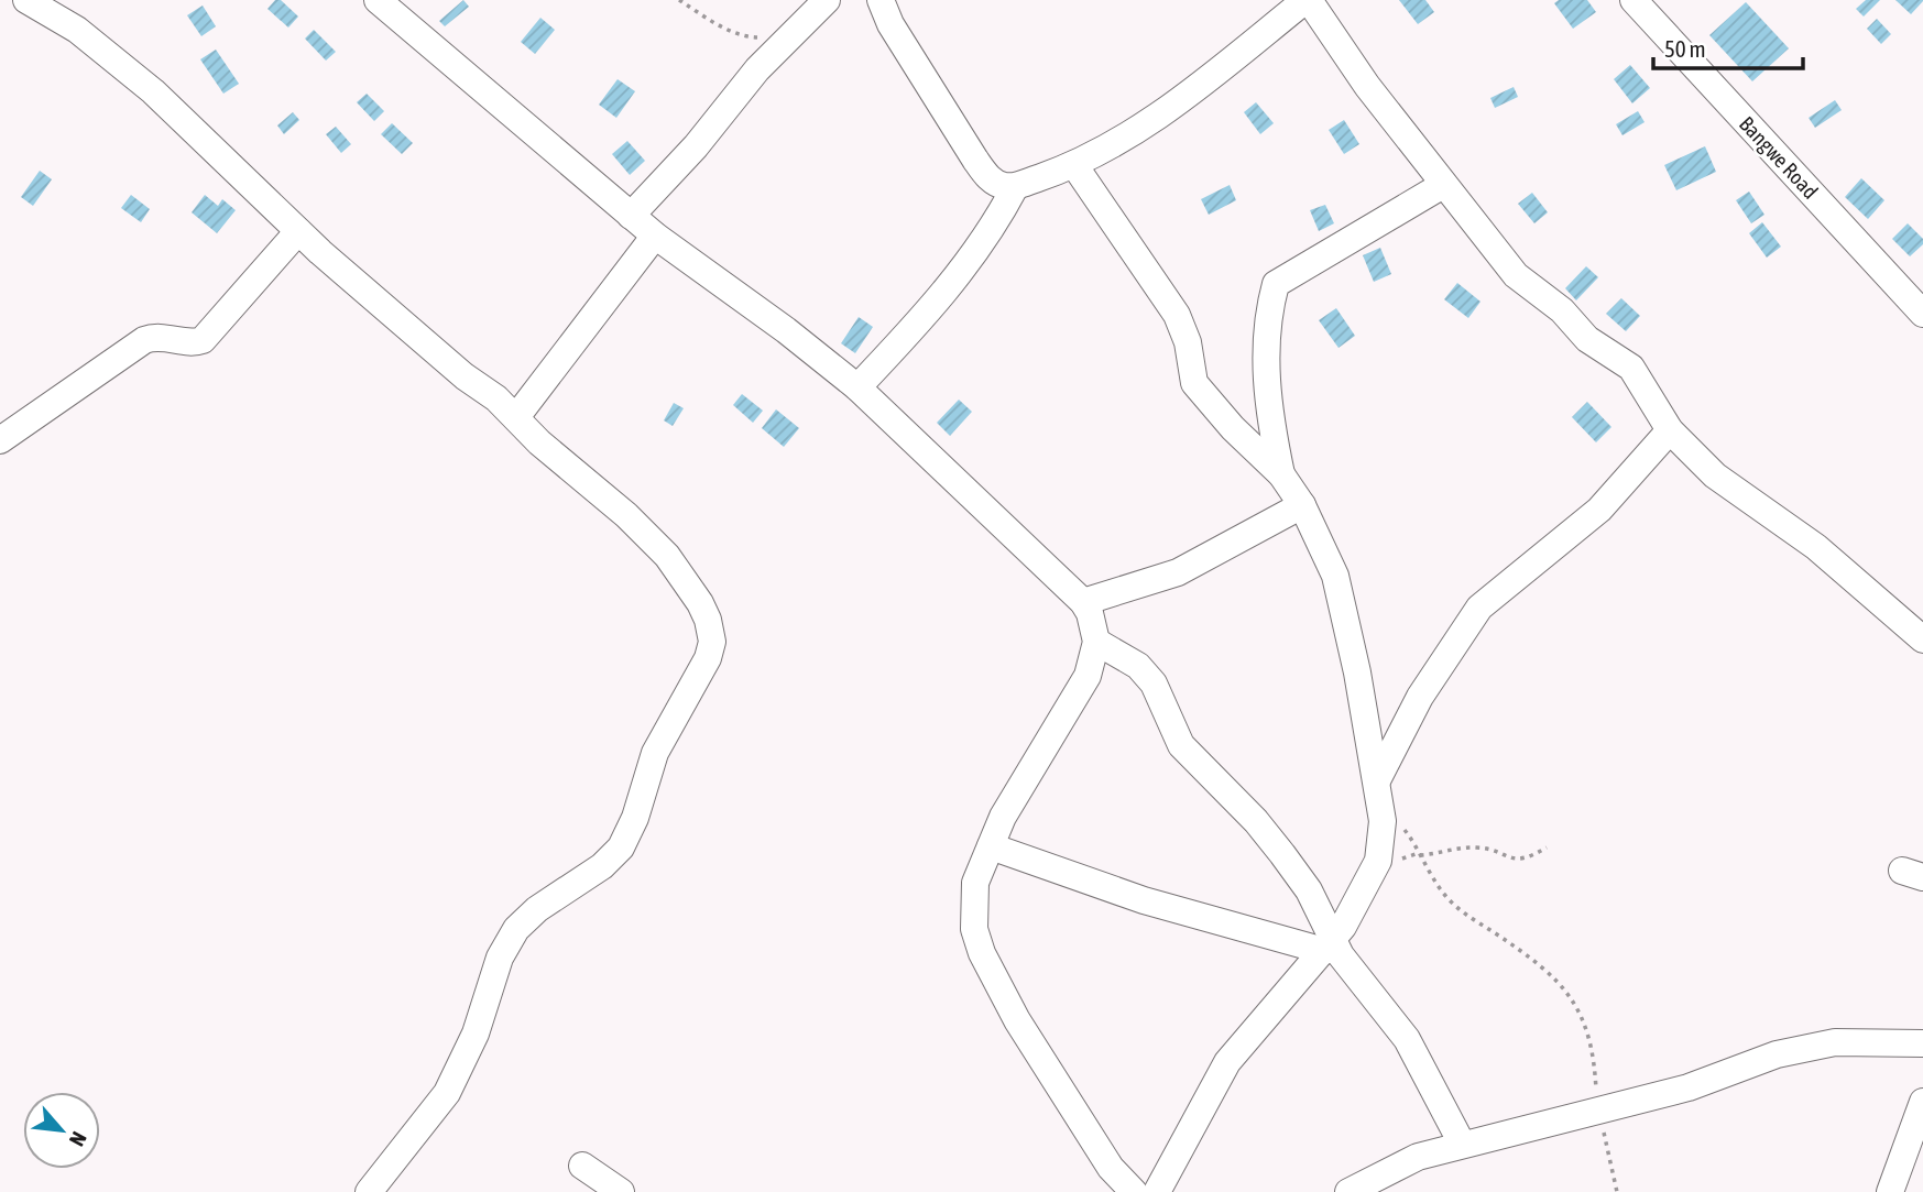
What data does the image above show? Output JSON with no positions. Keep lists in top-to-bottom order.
{
  "streets": {
    "street": ["Bangwe Road"]
  },
  "scale_bar": "50 m",
  "north": "bottom right"
}
